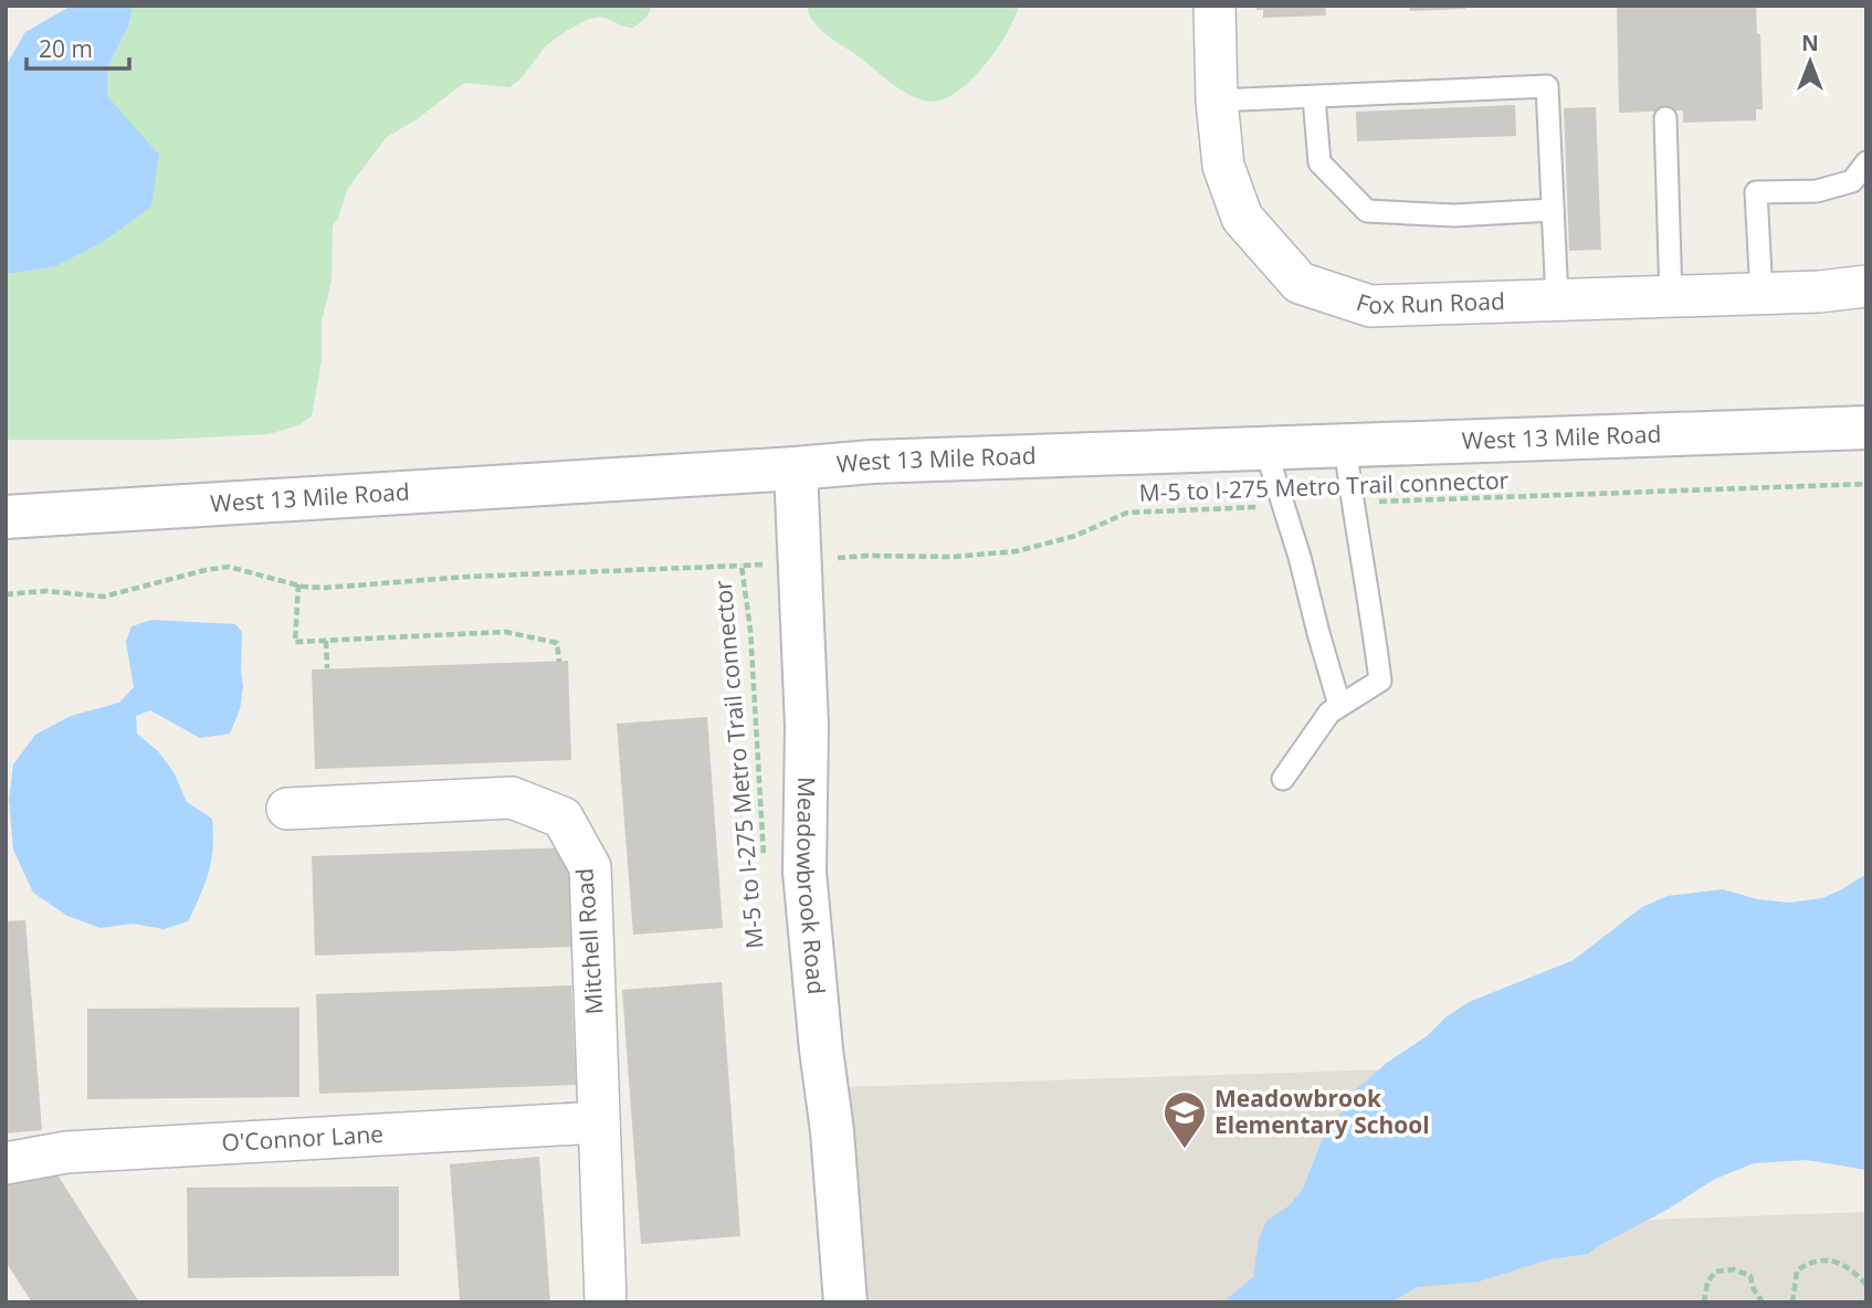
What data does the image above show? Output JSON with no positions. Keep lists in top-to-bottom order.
{
  "streets": {
    "street": [
      "Fox Run Road",
      "West 13 Mile Road",
      "Meadowbrook Road",
      "Mitchell Road",
      "O'Connor Lane"
    ],
    "path": ["M-5 to I-275 Metro Trail connector"]
  },
  "crossings": [
    ["West 13 Mile Road", "Meadowbrook Road"],
    ["M-5 to I-275 Metro Trail connector", "Meadowbrook Road"],
    ["Mitchell Road", "O'Connor Lane"]
  ],
  "places": {
    "school or university": ["Meadowbrook Elementary School"]
  },
  "scale_bar": "20 m",
  "north": "top"
}
